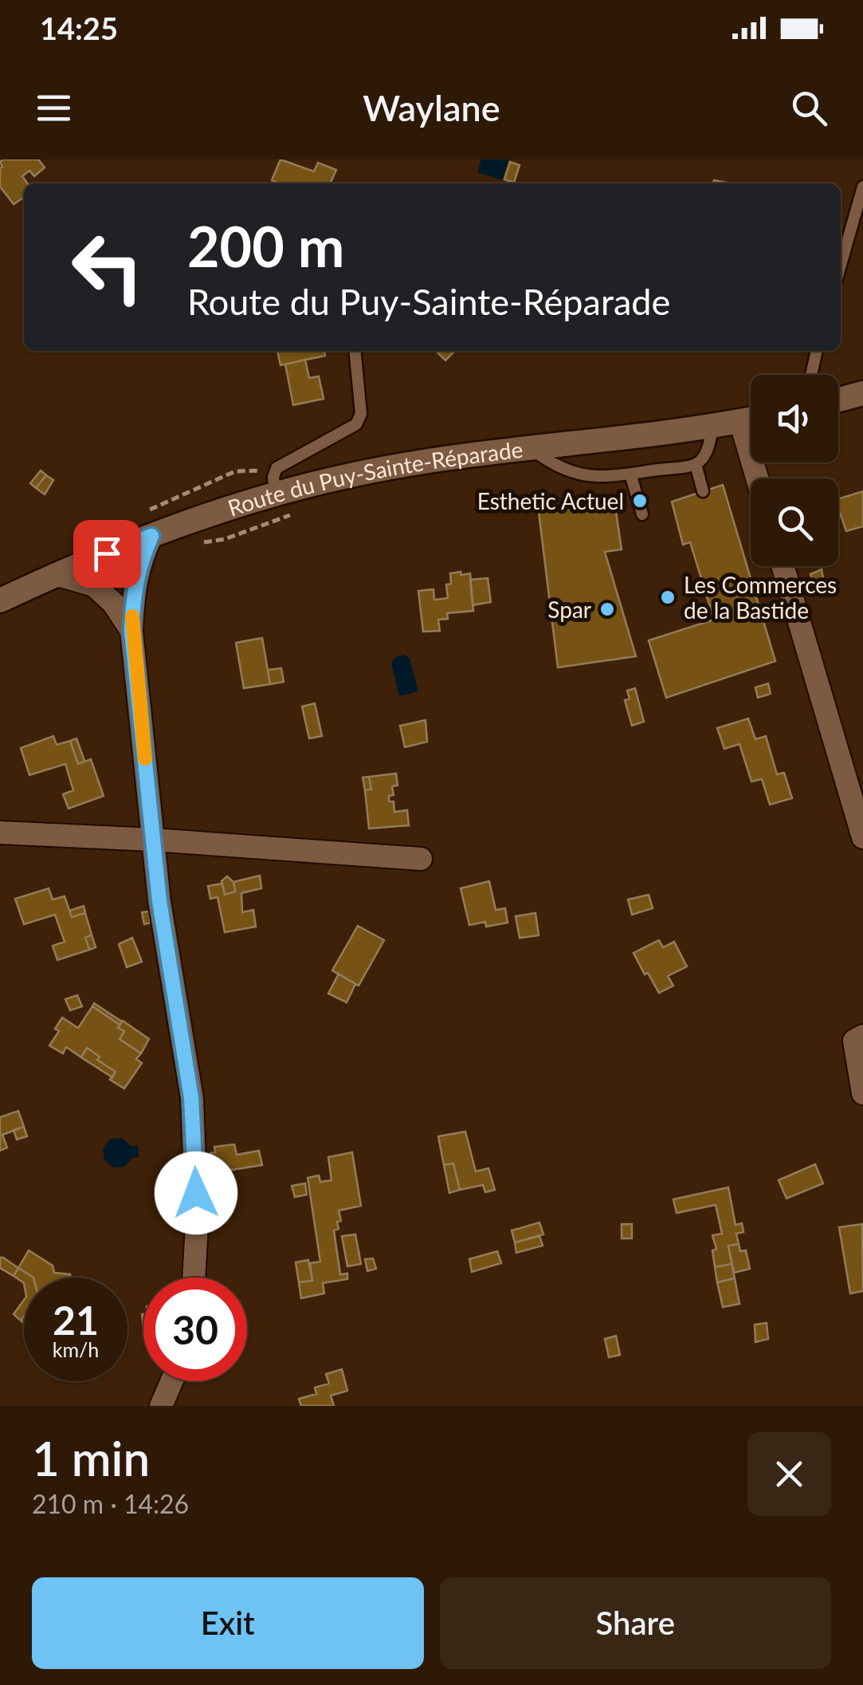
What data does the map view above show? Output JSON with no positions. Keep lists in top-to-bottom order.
{
  "streets": {
    "street": ["Route du Puy-Sainte-Réparade"]
  },
  "places": ["Esthetic Actuel", "Les Commerces de la Bastide", "Spar"],
  "page": {
    "status": "14:25",
    "header": "Waylane",
    "turn": ["200 m", "Route du Puy-Sainte-Réparade"],
    "speed": "21 km/h",
    "limit": "30",
    "heading": ["1 min", "210 m · 14:26"],
    "buttons": ["Exit", "Share"]
  }
}
